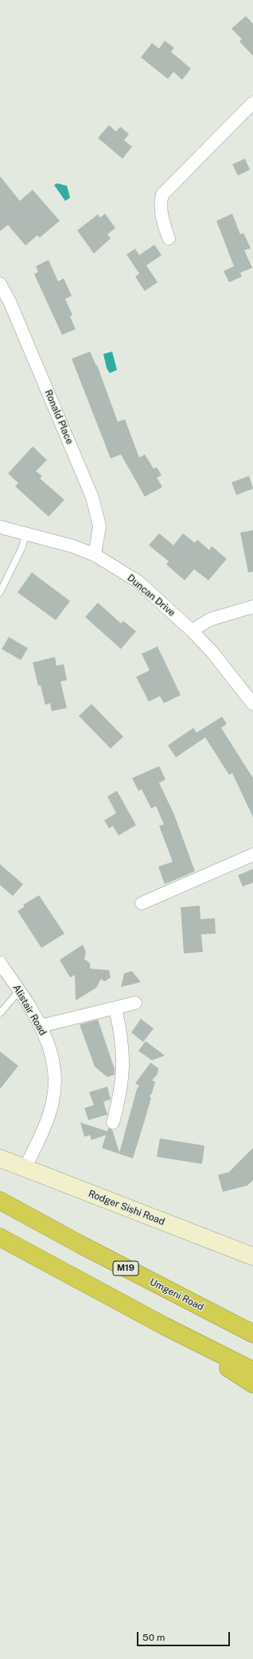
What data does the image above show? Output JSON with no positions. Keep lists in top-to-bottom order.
{
  "streets": {
    "highway": ["M19", "Umgeni Road"],
    "street": [
      "Ronald Place",
      "Duncan Drive",
      "Alistair Road",
      "Rodger Sishi Road"
    ]
  },
  "crossings": [
    ["Ronald Place", "Duncan Drive"],
    ["Alistair Road", "Rodger Sishi Road"]
  ],
  "scale_bar": "50 m"
}
